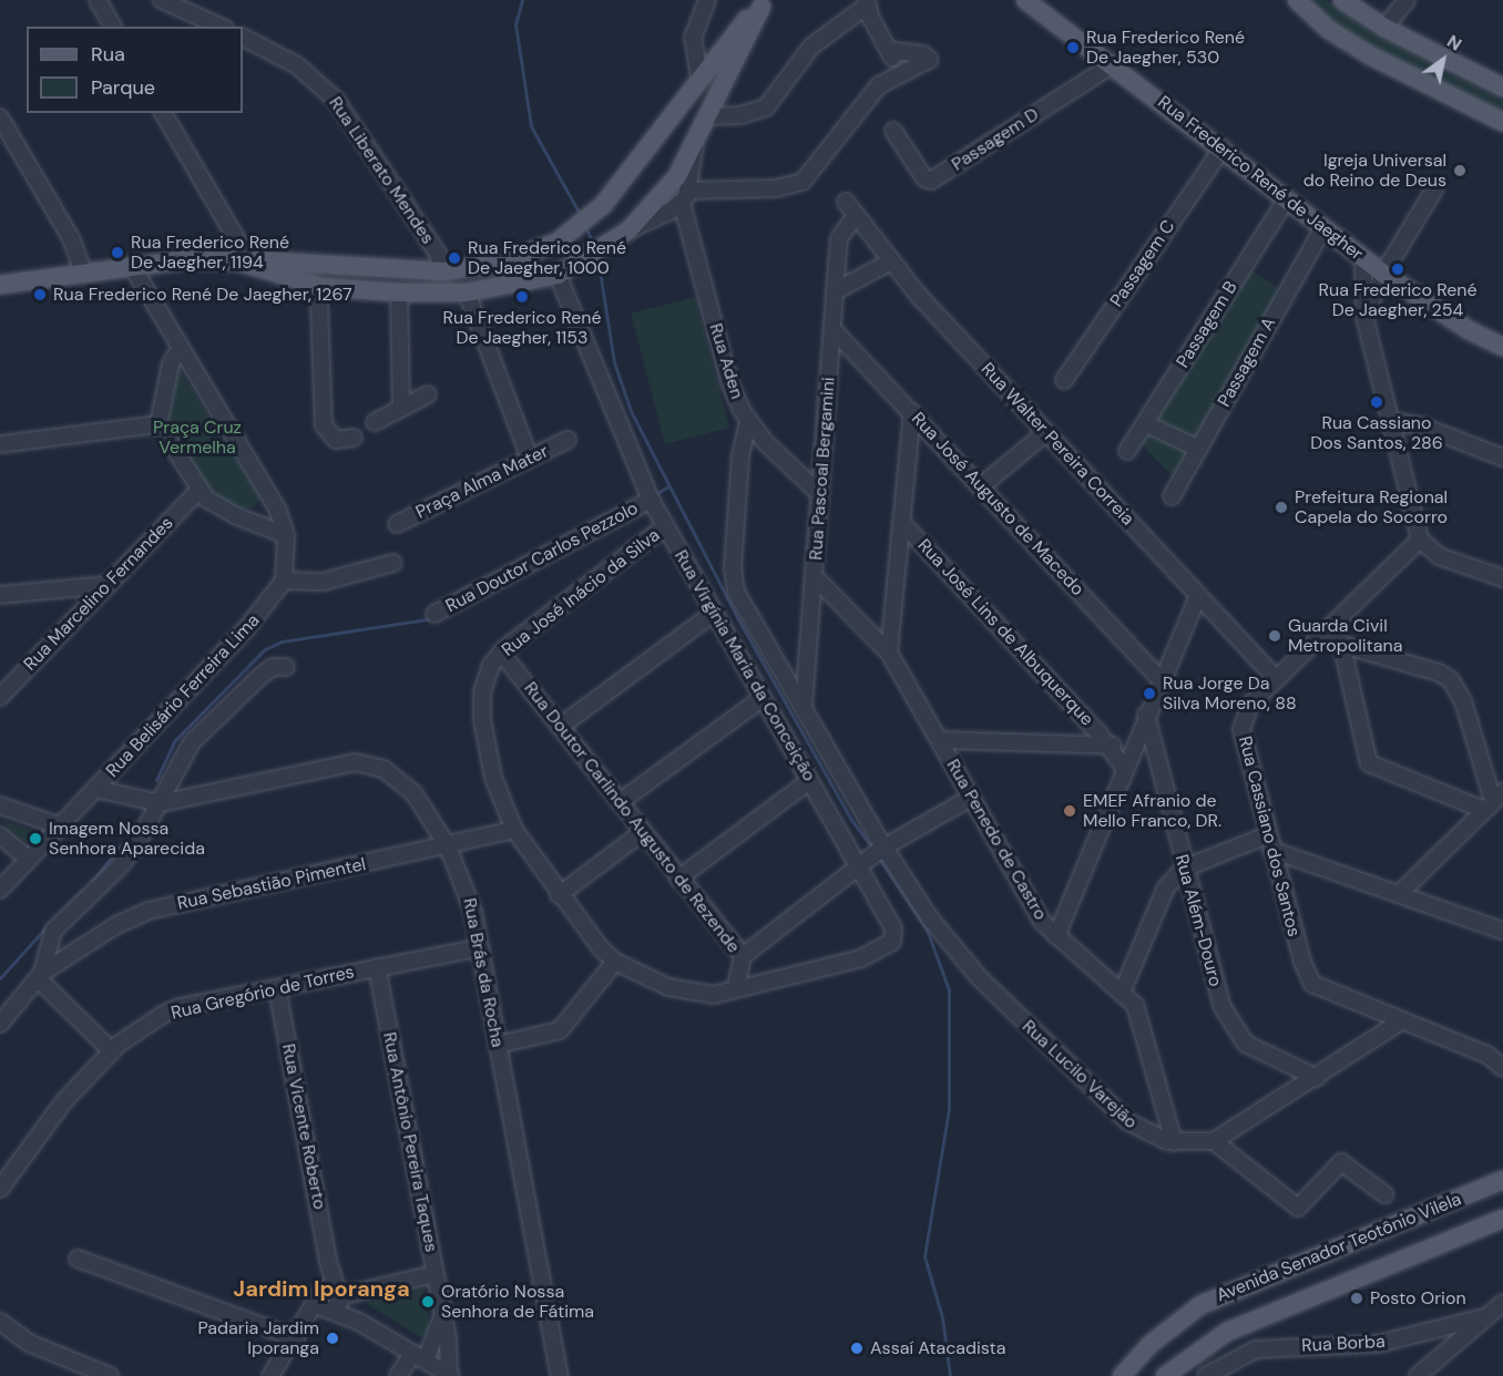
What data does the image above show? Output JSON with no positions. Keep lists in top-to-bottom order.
{
  "streets": {
    "main road": ["Rua Frederico René de Jaegher", "Avenida Senador Teotônio Vilela"],
    "street": [
      "Passagem D",
      "Rua Liberato Mendes",
      "Passagem C",
      "Passagem B",
      "Rua Aden",
      "Passagem A",
      "Rua Walter Pereira Correia",
      "Rua Pascoal Bergamini",
      "Praça Alma Mater",
      "Rua José Augusto de Macedo",
      "Rua Doutor Carlos Pezzolo",
      "Rua José Inácio da Silva",
      "Rua Marcelino Fernandes",
      "Rua José Lins de Albuquerque",
      "Rua Virgínia Maria da Conceição",
      "Rua Belisário Ferreira Lima",
      "Rua Doutor Carlindo Augusto de Rezende",
      "Rua Cassiano dos Santos",
      "Rua Penedo de Castro",
      "Rua Sebastião Pimentel",
      "Rua Além-Douro",
      "Rua Brás da Rocha",
      "Rua Gregório de Torres",
      "Rua Lucilo Varejão",
      "Rua Vicente Roberto",
      "Rua Antônio Pereira Taques",
      "Rua Borba"
    ]
  },
  "crossings": [
    ["Passagem D", "Rua Frederico René de Jaegher"],
    ["Rua Frederico René de Jaegher", "Passagem C"],
    ["Rua Frederico René de Jaegher", "Passagem B"],
    ["Rua Frederico René de Jaegher", "Passagem A"],
    ["Rua Aden", "Rua Pascoal Bergamini"],
    ["Rua Aden", "Rua Virgínia Maria da Conceição"],
    ["Rua Walter Pereira Correia", "Rua Pascoal Bergamini"],
    ["Rua Walter Pereira Correia", "Rua Cassiano dos Santos"],
    ["Rua Pascoal Bergamini", "Rua José Augusto de Macedo"],
    ["Rua Pascoal Bergamini", "Rua Virgínia Maria da Conceição"],
    ["Rua Pascoal Bergamini", "Rua Penedo de Castro"],
    ["Rua Doutor Carlos Pezzolo", "Rua Virgínia Maria da Conceição"],
    ["Rua José Inácio da Silva", "Rua Virgínia Maria da Conceição"],
    ["Rua José Inácio da Silva", "Rua Doutor Carlindo Augusto de Rezende"],
    ["Rua José Inácio da Silva", "Rua Sebastião Pimentel"],
    ["Rua Virgínia Maria da Conceição", "Rua Lucilo Varejão"],
    ["Rua Belisário Ferreira Lima", "Rua Brás da Rocha"],
    ["Rua Cassiano dos Santos", "Rua Lucilo Varejão"],
    ["Rua Penedo de Castro", "Rua Lucilo Varejão"],
    ["Rua Sebastião Pimentel", "Rua Brás da Rocha"],
    ["Rua Além-Douro", "Rua Lucilo Varejão"],
    ["Rua Brás da Rocha", "Rua Gregório de Torres"],
    ["Rua Gregório de Torres", "Rua Vicente Roberto"],
    ["Rua Gregório de Torres", "Rua Antônio Pereira Taques"]
  ],
  "districts": ["Jardim Iporanga"],
  "parks": ["Praça Cruz Vermelha"],
  "places": [
    "Rua Frederico René De Jaegher, 530",
    "Igreja Universal do Reino de Deus",
    "Rua Frederico René De Jaegher, 1194",
    "Rua Frederico René De Jaegher, 1000",
    "Rua Frederico René De Jaegher, 254",
    "Rua Frederico René De Jaegher, 1267",
    "Rua Frederico René De Jaegher, 1153",
    "Rua Cassiano Dos Santos, 286",
    "Prefeitura Regional Capela do Socorro",
    "Guarda Civil Metropolitana",
    "Rua Jorge Da Silva Moreno, 88",
    "EMEF Afranio de Mello Franco, DR.",
    "Imagem Nossa Senhora Aparecida",
    "Posto Orion",
    "Oratório Nossa Senhora de Fátima",
    "Padaria Jardim Iporanga",
    "Assaí Atacadista"
  ],
  "legend": ["Rua", "Parque"],
  "north": "top right"
}
